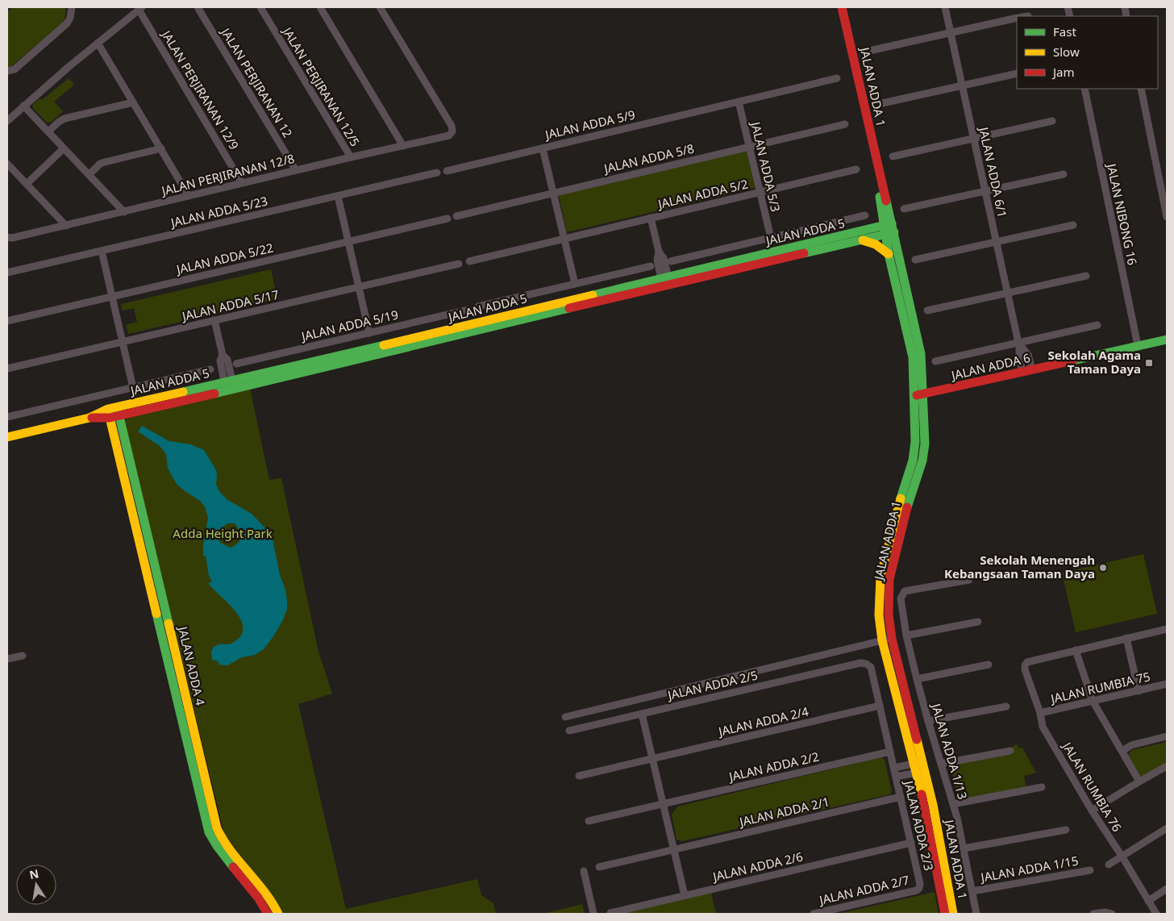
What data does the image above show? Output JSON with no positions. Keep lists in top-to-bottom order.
{
  "streets": {
    "street": [
      "JALAN PERJIRANAN 12",
      "JALAN PERJIRANAN 12/5",
      "JALAN ADDA 1",
      "JALAN PERJIRANAN 12/9",
      "JALAN ADDA 5/9",
      "JALAN ADDA 5/8",
      "JALAN ADDA 5/3",
      "JALAN ADDA 6/1",
      "JALAN PERJIRANAN 12/8",
      "JALAN ADDA 5/2",
      "JALAN ADDA 5/23",
      "JALAN NIBONG 16",
      "JALAN ADDA 5",
      "JALAN ADDA 5/22",
      "JALAN ADDA 5/17",
      "JALAN ADDA 5/19",
      "JALAN ADDA 6",
      "JALAN ADDA 4",
      "JALAN ADDA 2/5",
      "JALAN RUMBIA 75",
      "JALAN ADDA 2/4",
      "JALAN ADDA 1/13",
      "JALAN ADDA 2/2",
      "JALAN RUMBIA 76",
      "JALAN ADDA 2/1",
      "JALAN ADDA 2/3",
      "JALAN ADDA 2/6",
      "JALAN ADDA 1/15",
      "JALAN ADDA 2/7"
    ]
  },
  "crossings": [
    ["JALAN PERJIRANAN 12", "JALAN PERJIRANAN 12/8"],
    ["JALAN PERJIRANAN 12/5", "JALAN PERJIRANAN 12/8"],
    ["JALAN ADDA 1", "JALAN ADDA 5"],
    ["JALAN ADDA 1", "JALAN ADDA 6"],
    ["JALAN PERJIRANAN 12/9", "JALAN PERJIRANAN 12/8"],
    ["JALAN ADDA 5/9", "JALAN ADDA 5/3"],
    ["JALAN ADDA 5/8", "JALAN ADDA 5/3"],
    ["JALAN ADDA 5/3", "JALAN ADDA 5/2"],
    ["JALAN NIBONG 16", "JALAN ADDA 6"],
    ["JALAN ADDA 5", "JALAN ADDA 4"],
    ["JALAN ADDA 2/5", "JALAN ADDA 2/4"],
    ["JALAN RUMBIA 75", "JALAN RUMBIA 76"],
    ["JALAN ADDA 1/13", "JALAN ADDA 1/15"],
    ["JALAN ADDA 2/2", "JALAN ADDA 2/3"],
    ["JALAN ADDA 2/1", "JALAN ADDA 2/3"],
    ["JALAN ADDA 2/3", "JALAN ADDA 2/6"],
    ["JALAN ADDA 2/3", "JALAN ADDA 2/7"]
  ],
  "parks": ["Adda Height Park"],
  "places": {
    "transit": ["Sekolah Agama Taman Daya"],
    "other": ["Sekolah Menengah Kebangsaan Taman Daya"]
  },
  "legend": ["Fast", "Slow", "Jam"],
  "north": "top"
}
